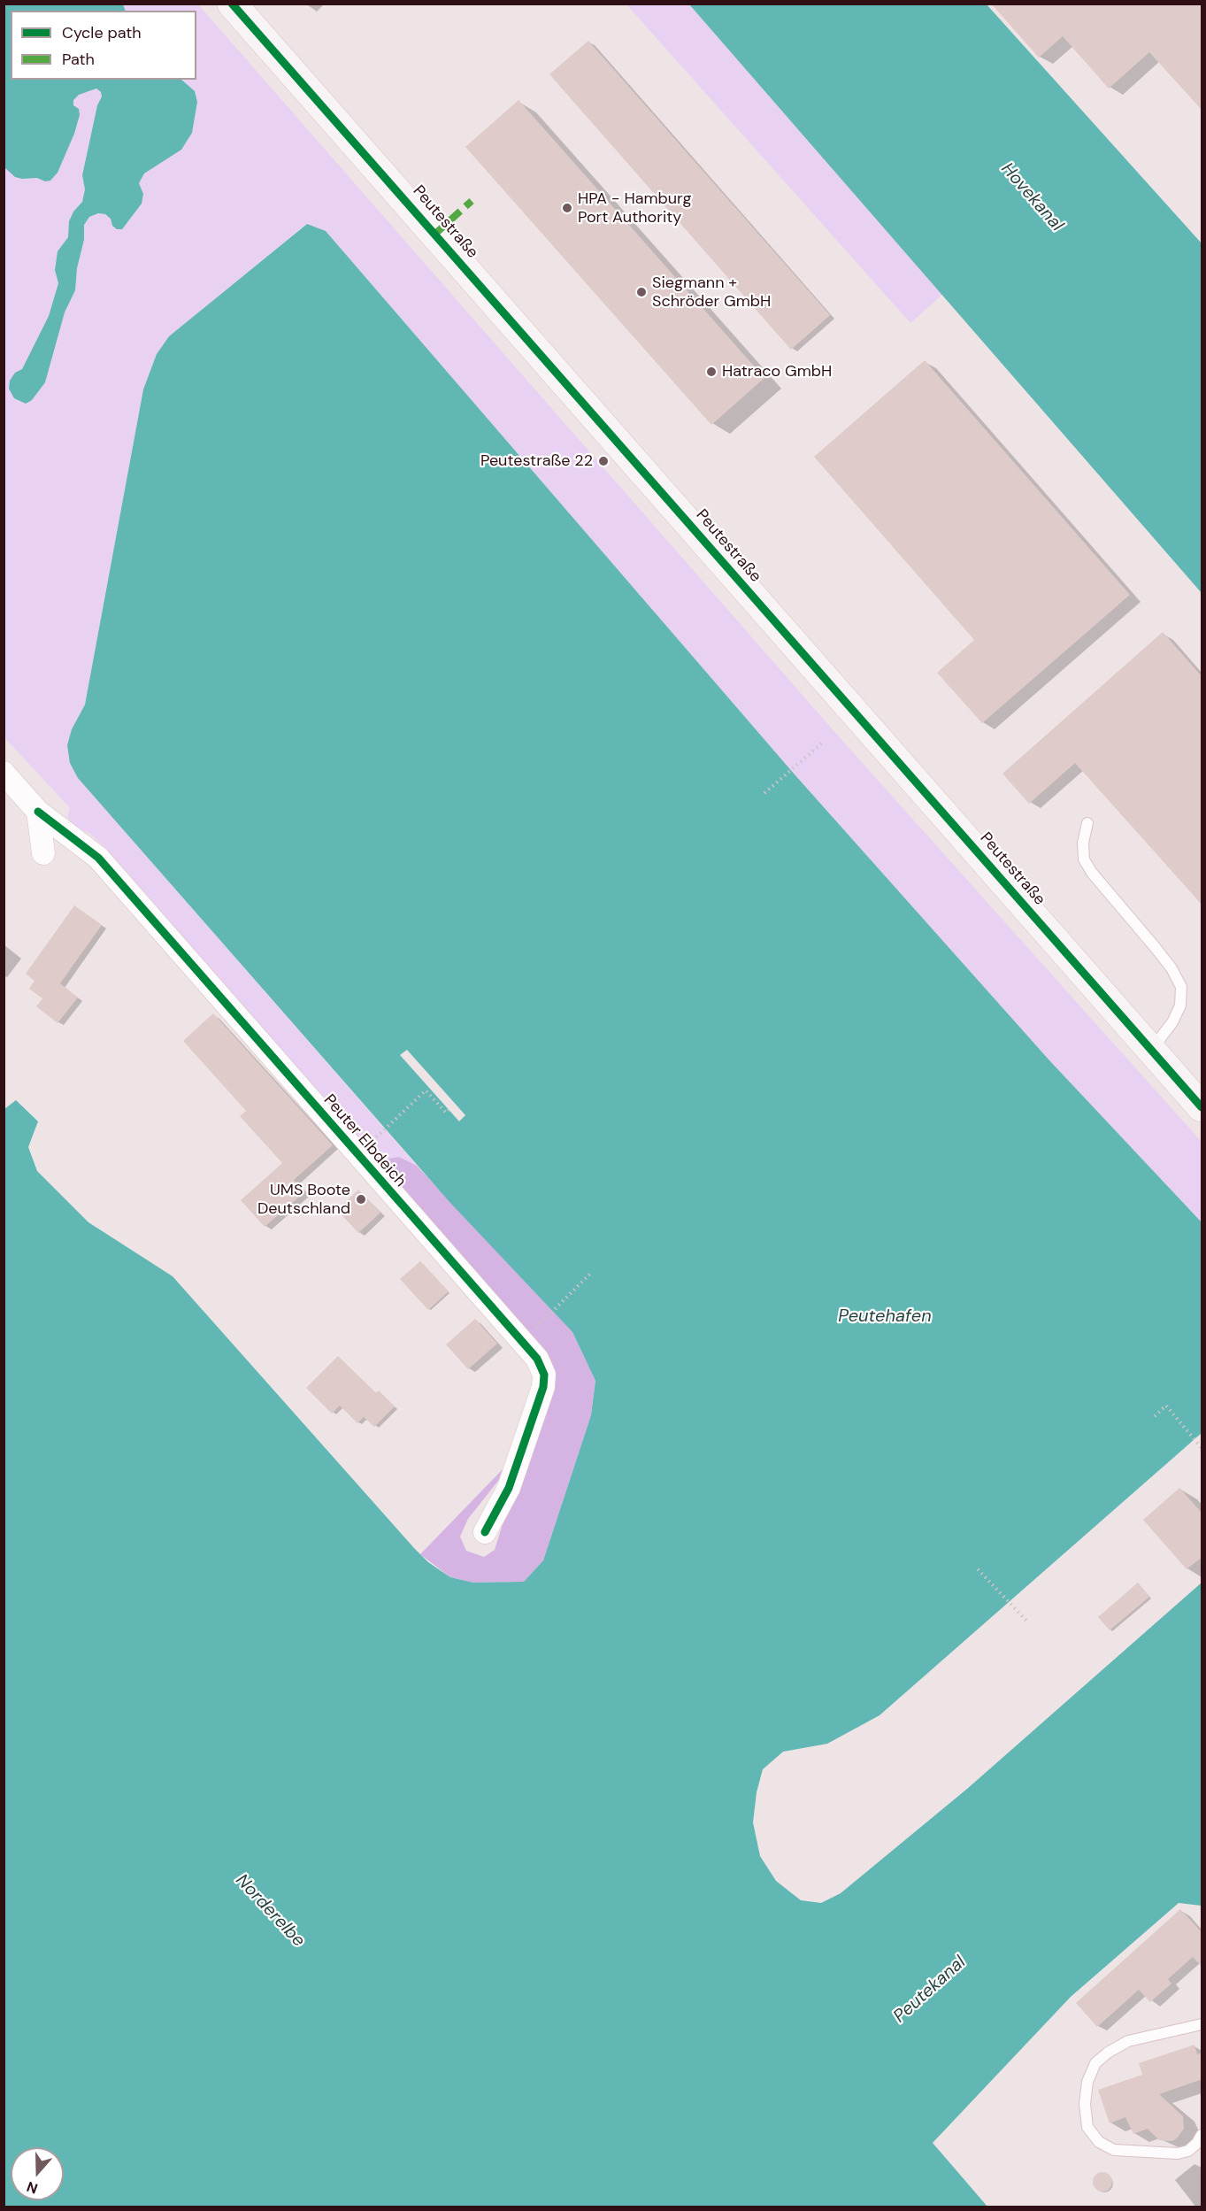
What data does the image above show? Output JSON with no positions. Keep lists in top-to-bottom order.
{
  "streets": {
    "street": ["Peutestraße", "Peuter Elbdeich"]
  },
  "water": [
    "Hovekanal",
    "Peutehafen",
    "Norderelbe",
    "Peutekanal"
  ],
  "places": [
    "HPA - Hamburg Port Authority",
    "Siegmann + Schröder GmbH",
    "Hatraco GmbH",
    "Peutestraße 22",
    "UMS Boote Deutschland"
  ],
  "legend": ["Cycle path", "Path"],
  "north": "bottom"
}
